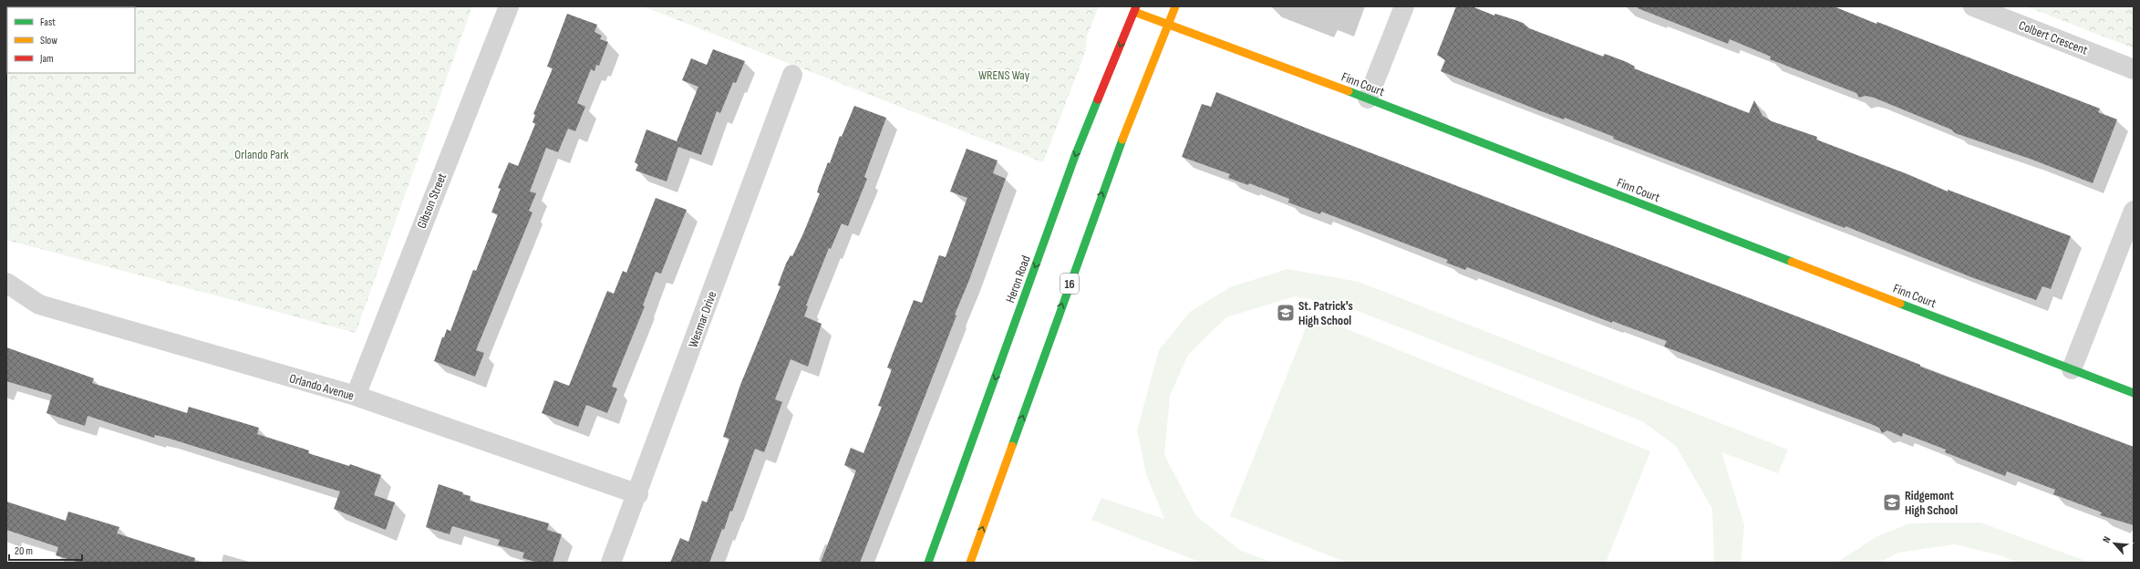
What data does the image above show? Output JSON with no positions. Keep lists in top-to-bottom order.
{
  "streets": {
    "main road": ["Finn Court", "Heron Road", "16"],
    "street": [
      "Colbert Crescent",
      "Gibson Street",
      "Wesmar Drive",
      "Orlando Avenue"
    ]
  },
  "crossings": [
    ["Finn Court", "Heron Road"],
    ["Finn Court", "16"],
    ["Gibson Street", "Orlando Avenue"],
    ["Wesmar Drive", "Orlando Avenue"]
  ],
  "parks": ["WRENS Way", "Orlando Park"],
  "places": {
    "school or university": ["St. Patrick's High School", "Ridgemont High School"]
  },
  "legend": ["Fast", "Slow", "Jam"],
  "scale_bar": "20 m",
  "north": "top left"
}
